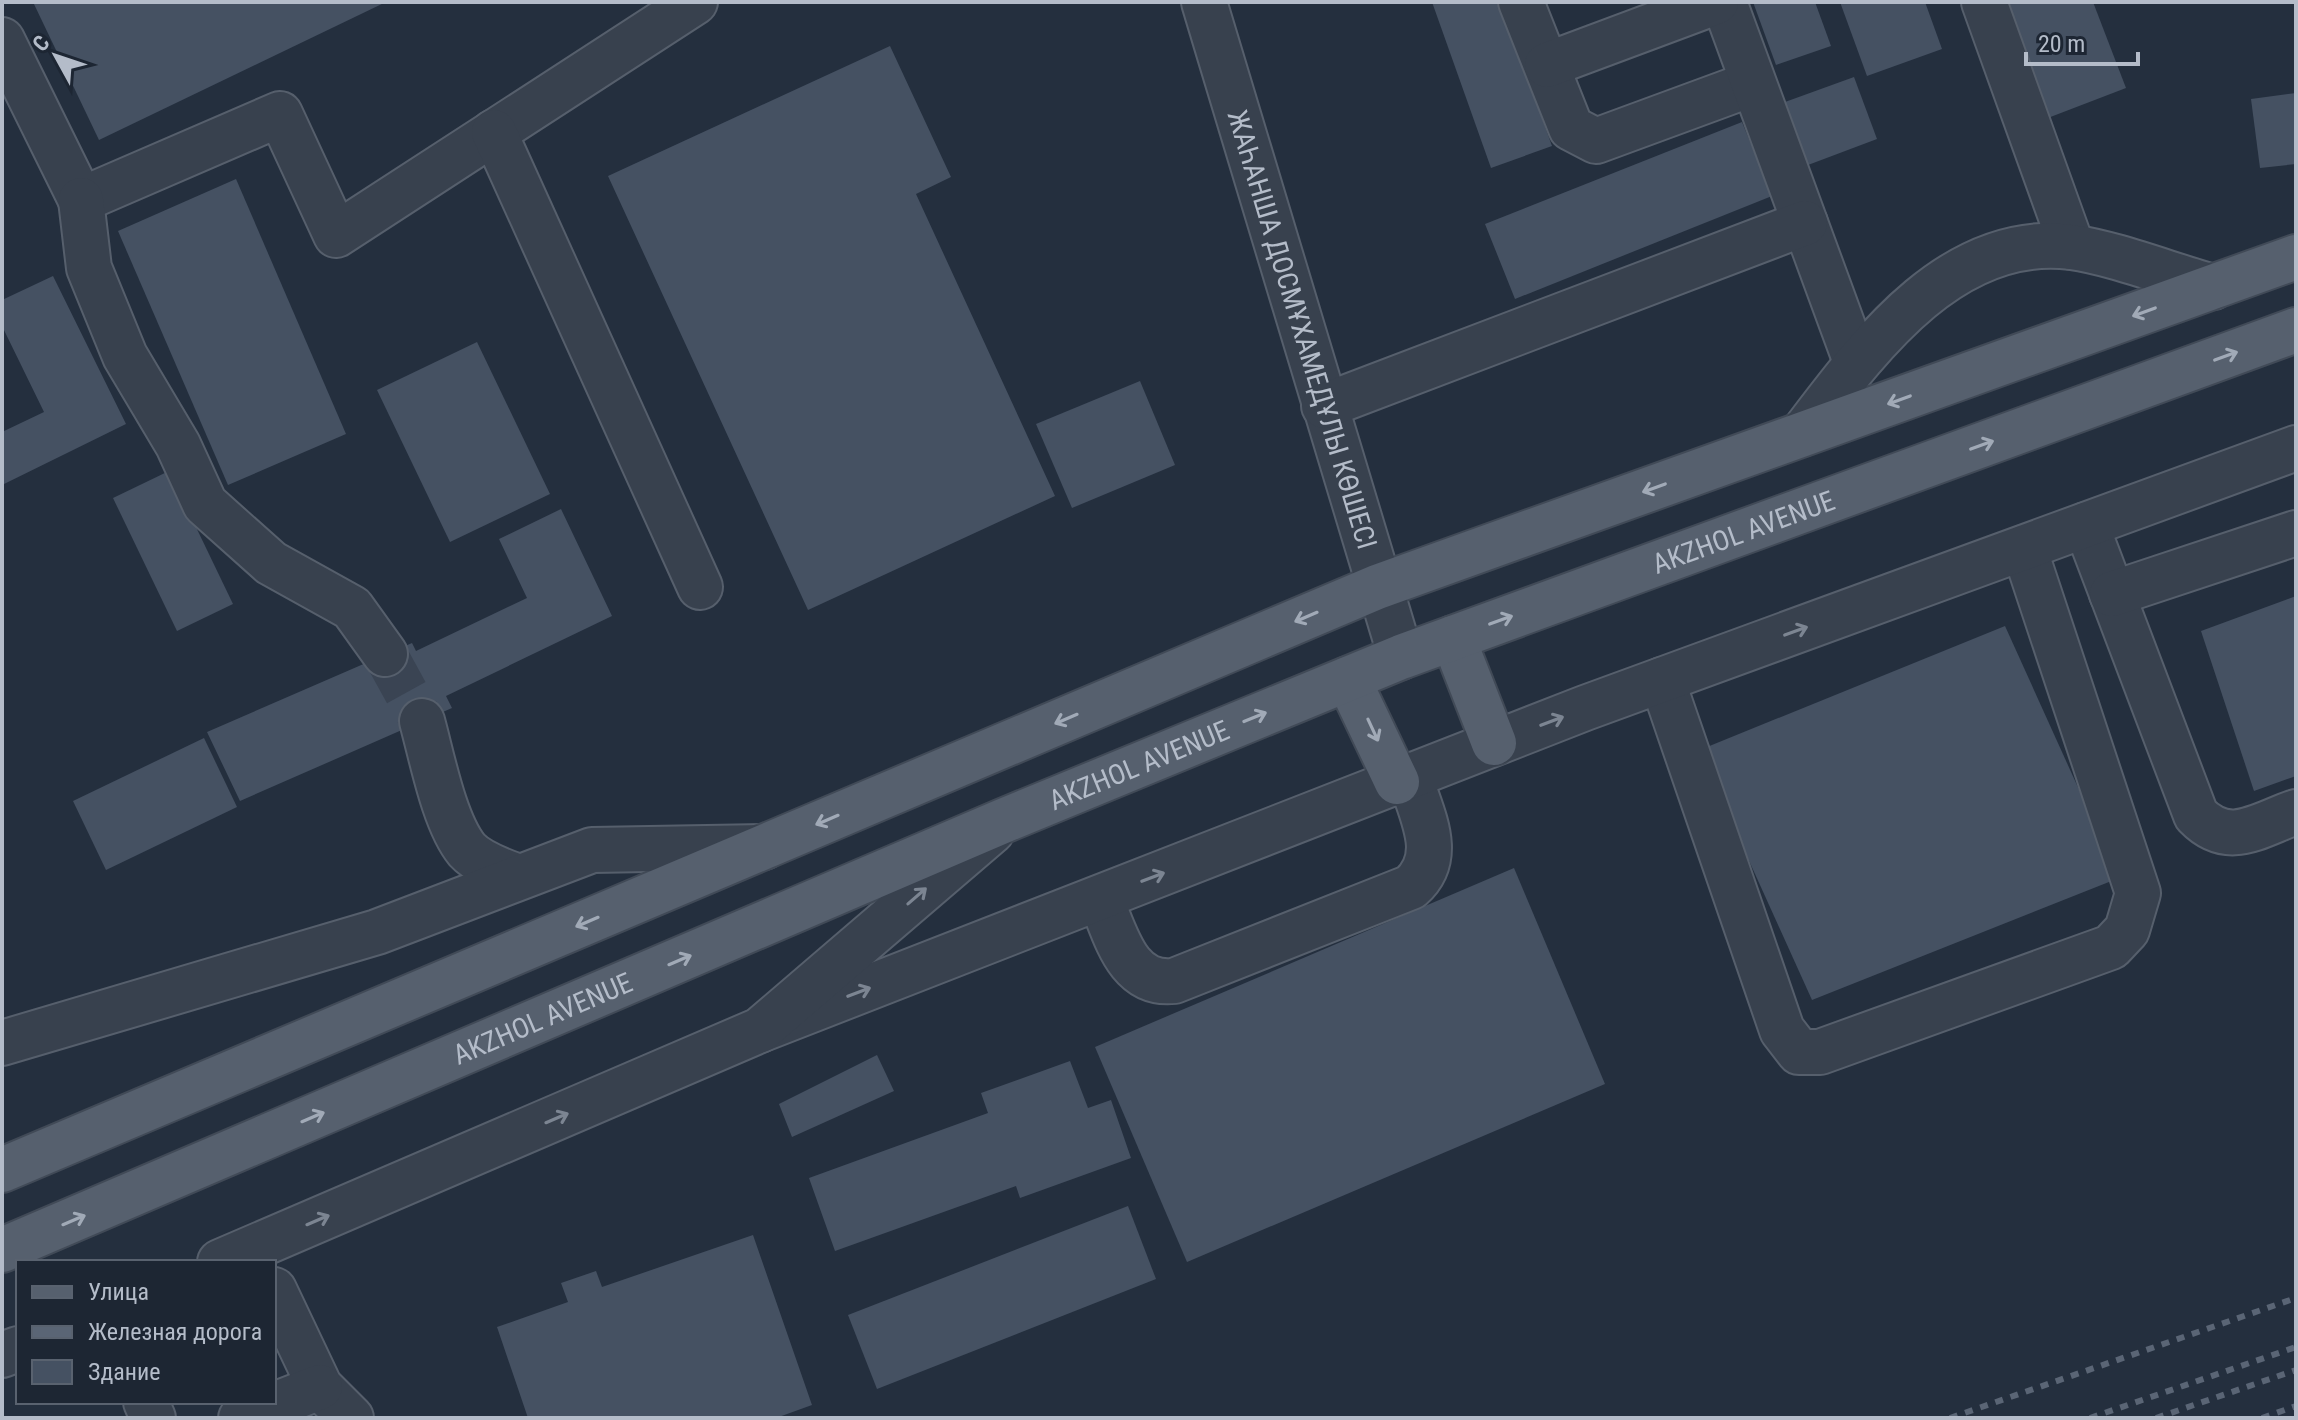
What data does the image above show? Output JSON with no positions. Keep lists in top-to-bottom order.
{
  "streets": {
    "main road": ["AKZHOL AVENUE"],
    "street": ["ЖАҺАНША ДОСМҰХАМЕДҰЛЫ КӨШЕСІ"]
  },
  "crossings": [
    ["ЖАҺАНША ДОСМҰХАМЕДҰЛЫ КӨШЕСІ", "AKZHOL AVENUE"]
  ],
  "legend": ["Улица", "Железная дорога", "Здание"],
  "scale_bar": "20 m",
  "north": "top left"
}
